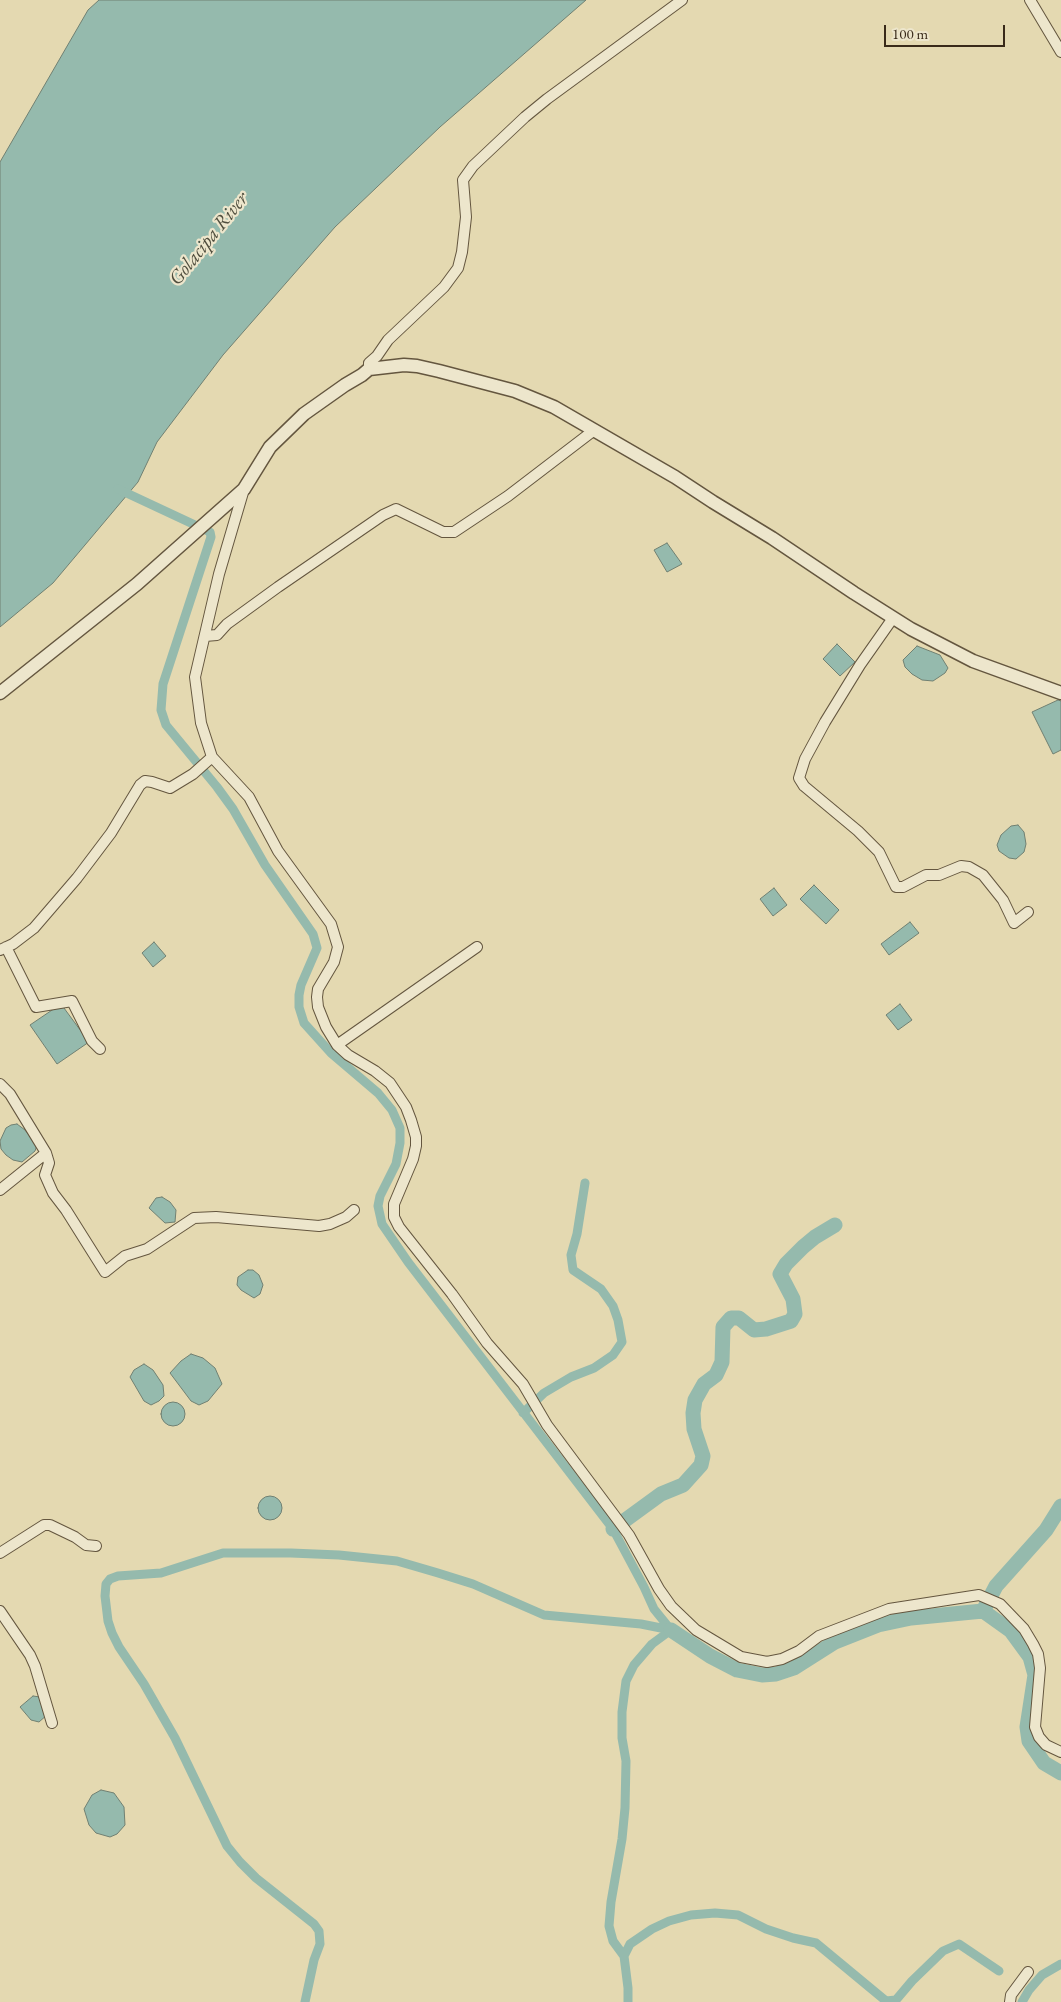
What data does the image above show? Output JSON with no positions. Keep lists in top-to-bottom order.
{
  "water": ["Golacipa River"],
  "scale_bar": "100 m"
}
